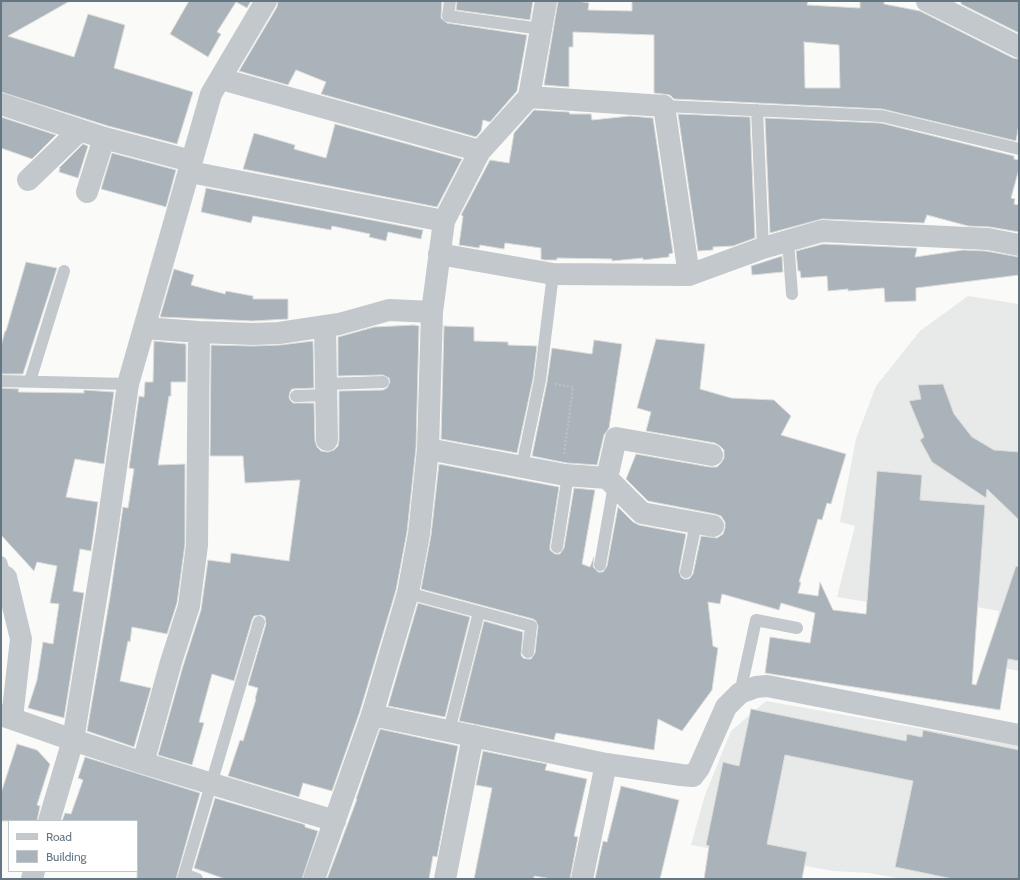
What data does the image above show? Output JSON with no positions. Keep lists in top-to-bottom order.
{
  "legend": ["Road", "Building"]
}
